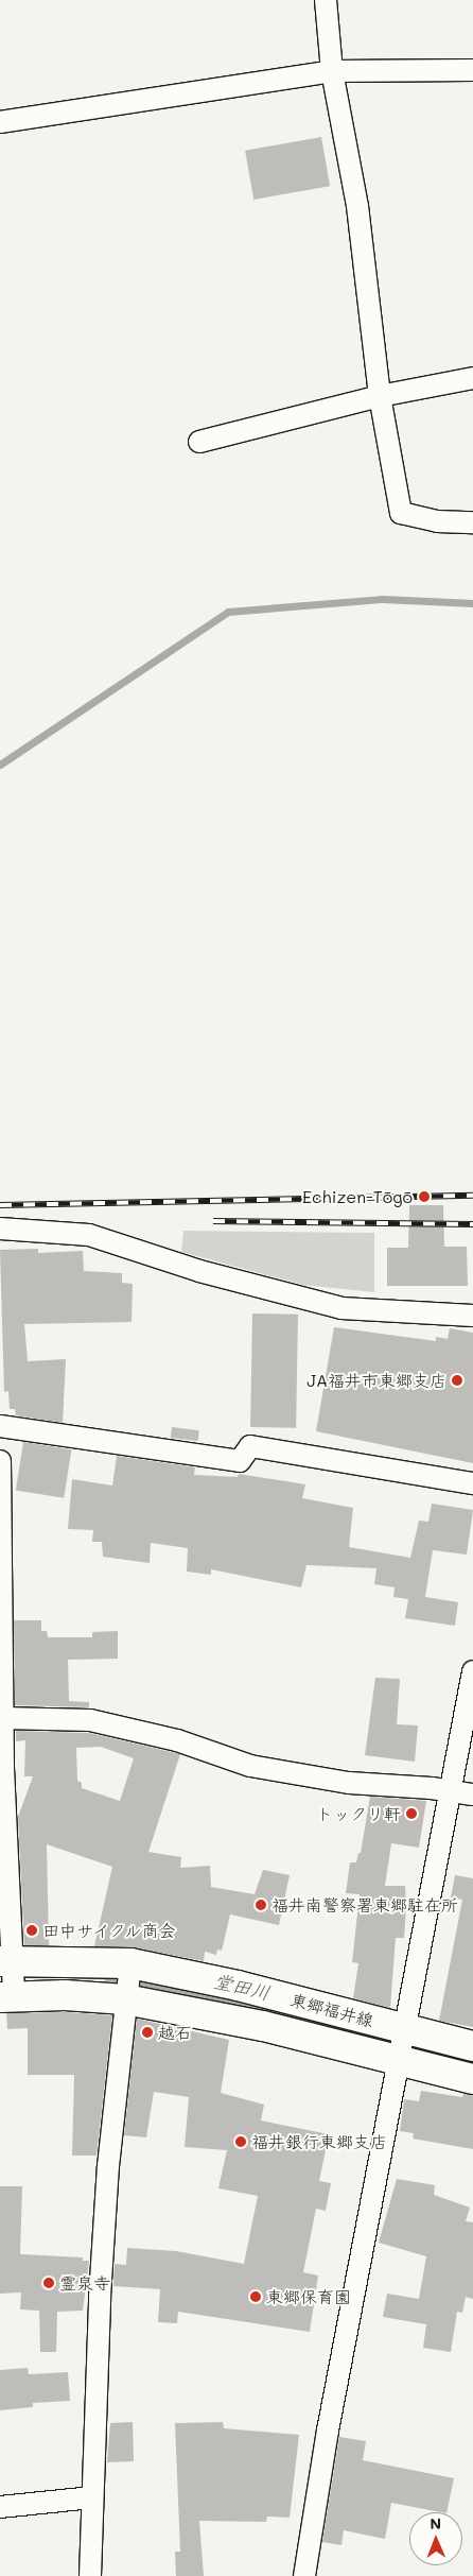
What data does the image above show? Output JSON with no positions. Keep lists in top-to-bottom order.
{
  "streets": {
    "main road": ["東郷福井線"]
  },
  "water": ["堂田川"],
  "places": [
    "Echizen-Tōgō",
    "JA福井市東郷支店",
    "トックリ軒",
    "福井南警察署東郷駐在所",
    "田中サイクル商会",
    "越石",
    "福井銀行東郷支店",
    "霊泉寺",
    "東郷保育園"
  ],
  "north": "top"
}
